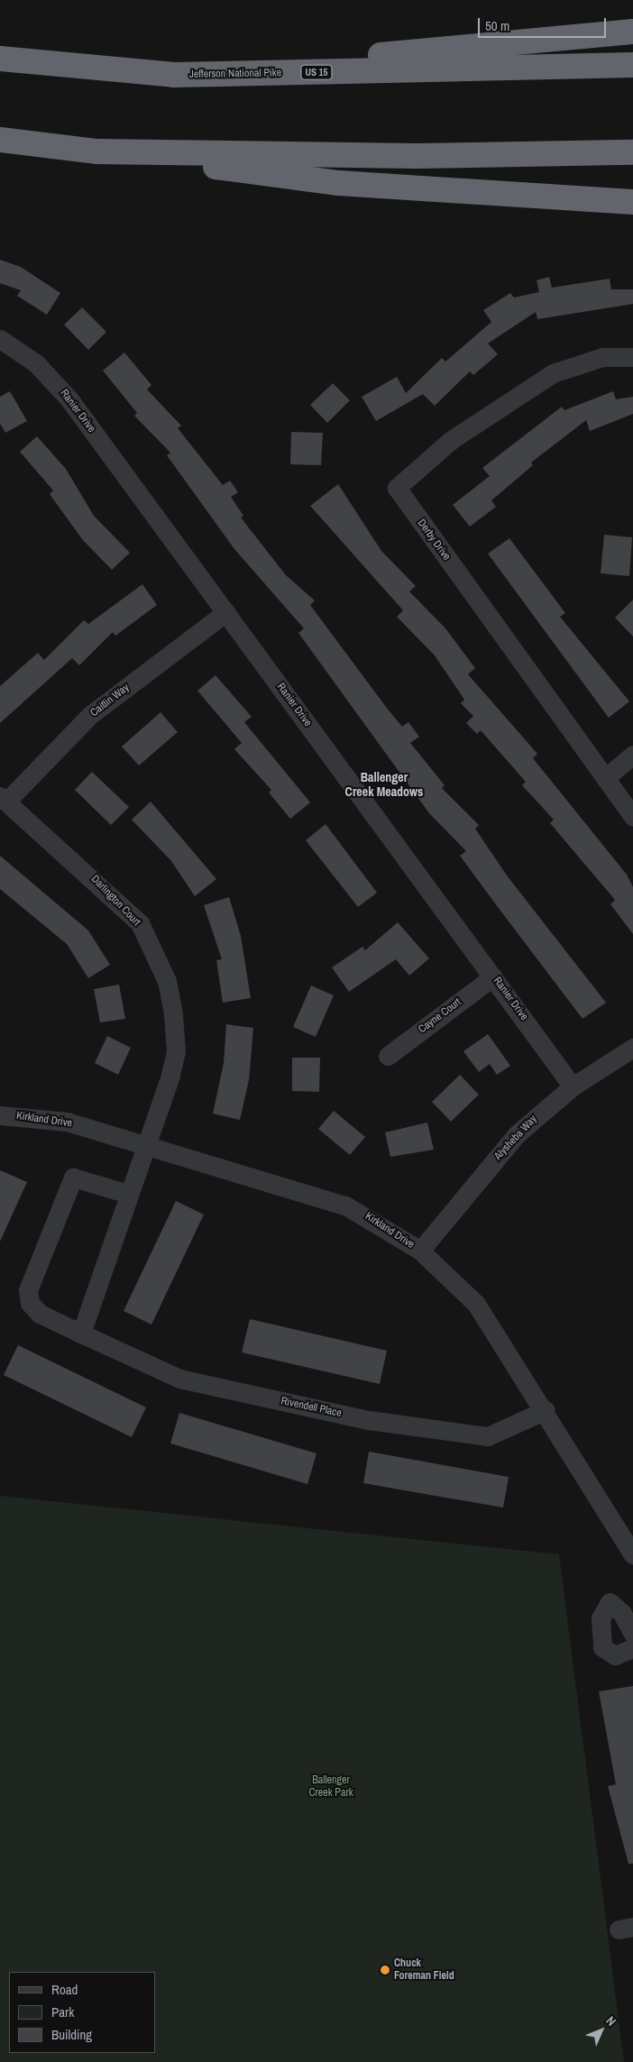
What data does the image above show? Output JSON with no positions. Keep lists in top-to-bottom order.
{
  "streets": {
    "highway": ["US 15", "Jefferson National Pike"],
    "street": [
      "Ranier Drive",
      "Derby Drive",
      "Caitlin Way",
      "Darlington Court",
      "Cayne Court",
      "Kirkland Drive",
      "Alysheba Way",
      "Rivendell Place"
    ]
  },
  "crossings": [
    ["Ranier Drive", "Caitlin Way"],
    ["Ranier Drive", "Cayne Court"],
    ["Ranier Drive", "Alysheba Way"],
    ["Caitlin Way", "Darlington Court"],
    ["Darlington Court", "Kirkland Drive"],
    ["Kirkland Drive", "Alysheba Way"],
    ["Kirkland Drive", "Rivendell Place"]
  ],
  "districts": ["Ballenger Creek Meadows"],
  "parks": ["Ballenger Creek Park"],
  "places": ["Chuck Foreman Field"],
  "legend": ["Road", "Park", "Building"],
  "scale_bar": "50 m",
  "north": "top right"
}
